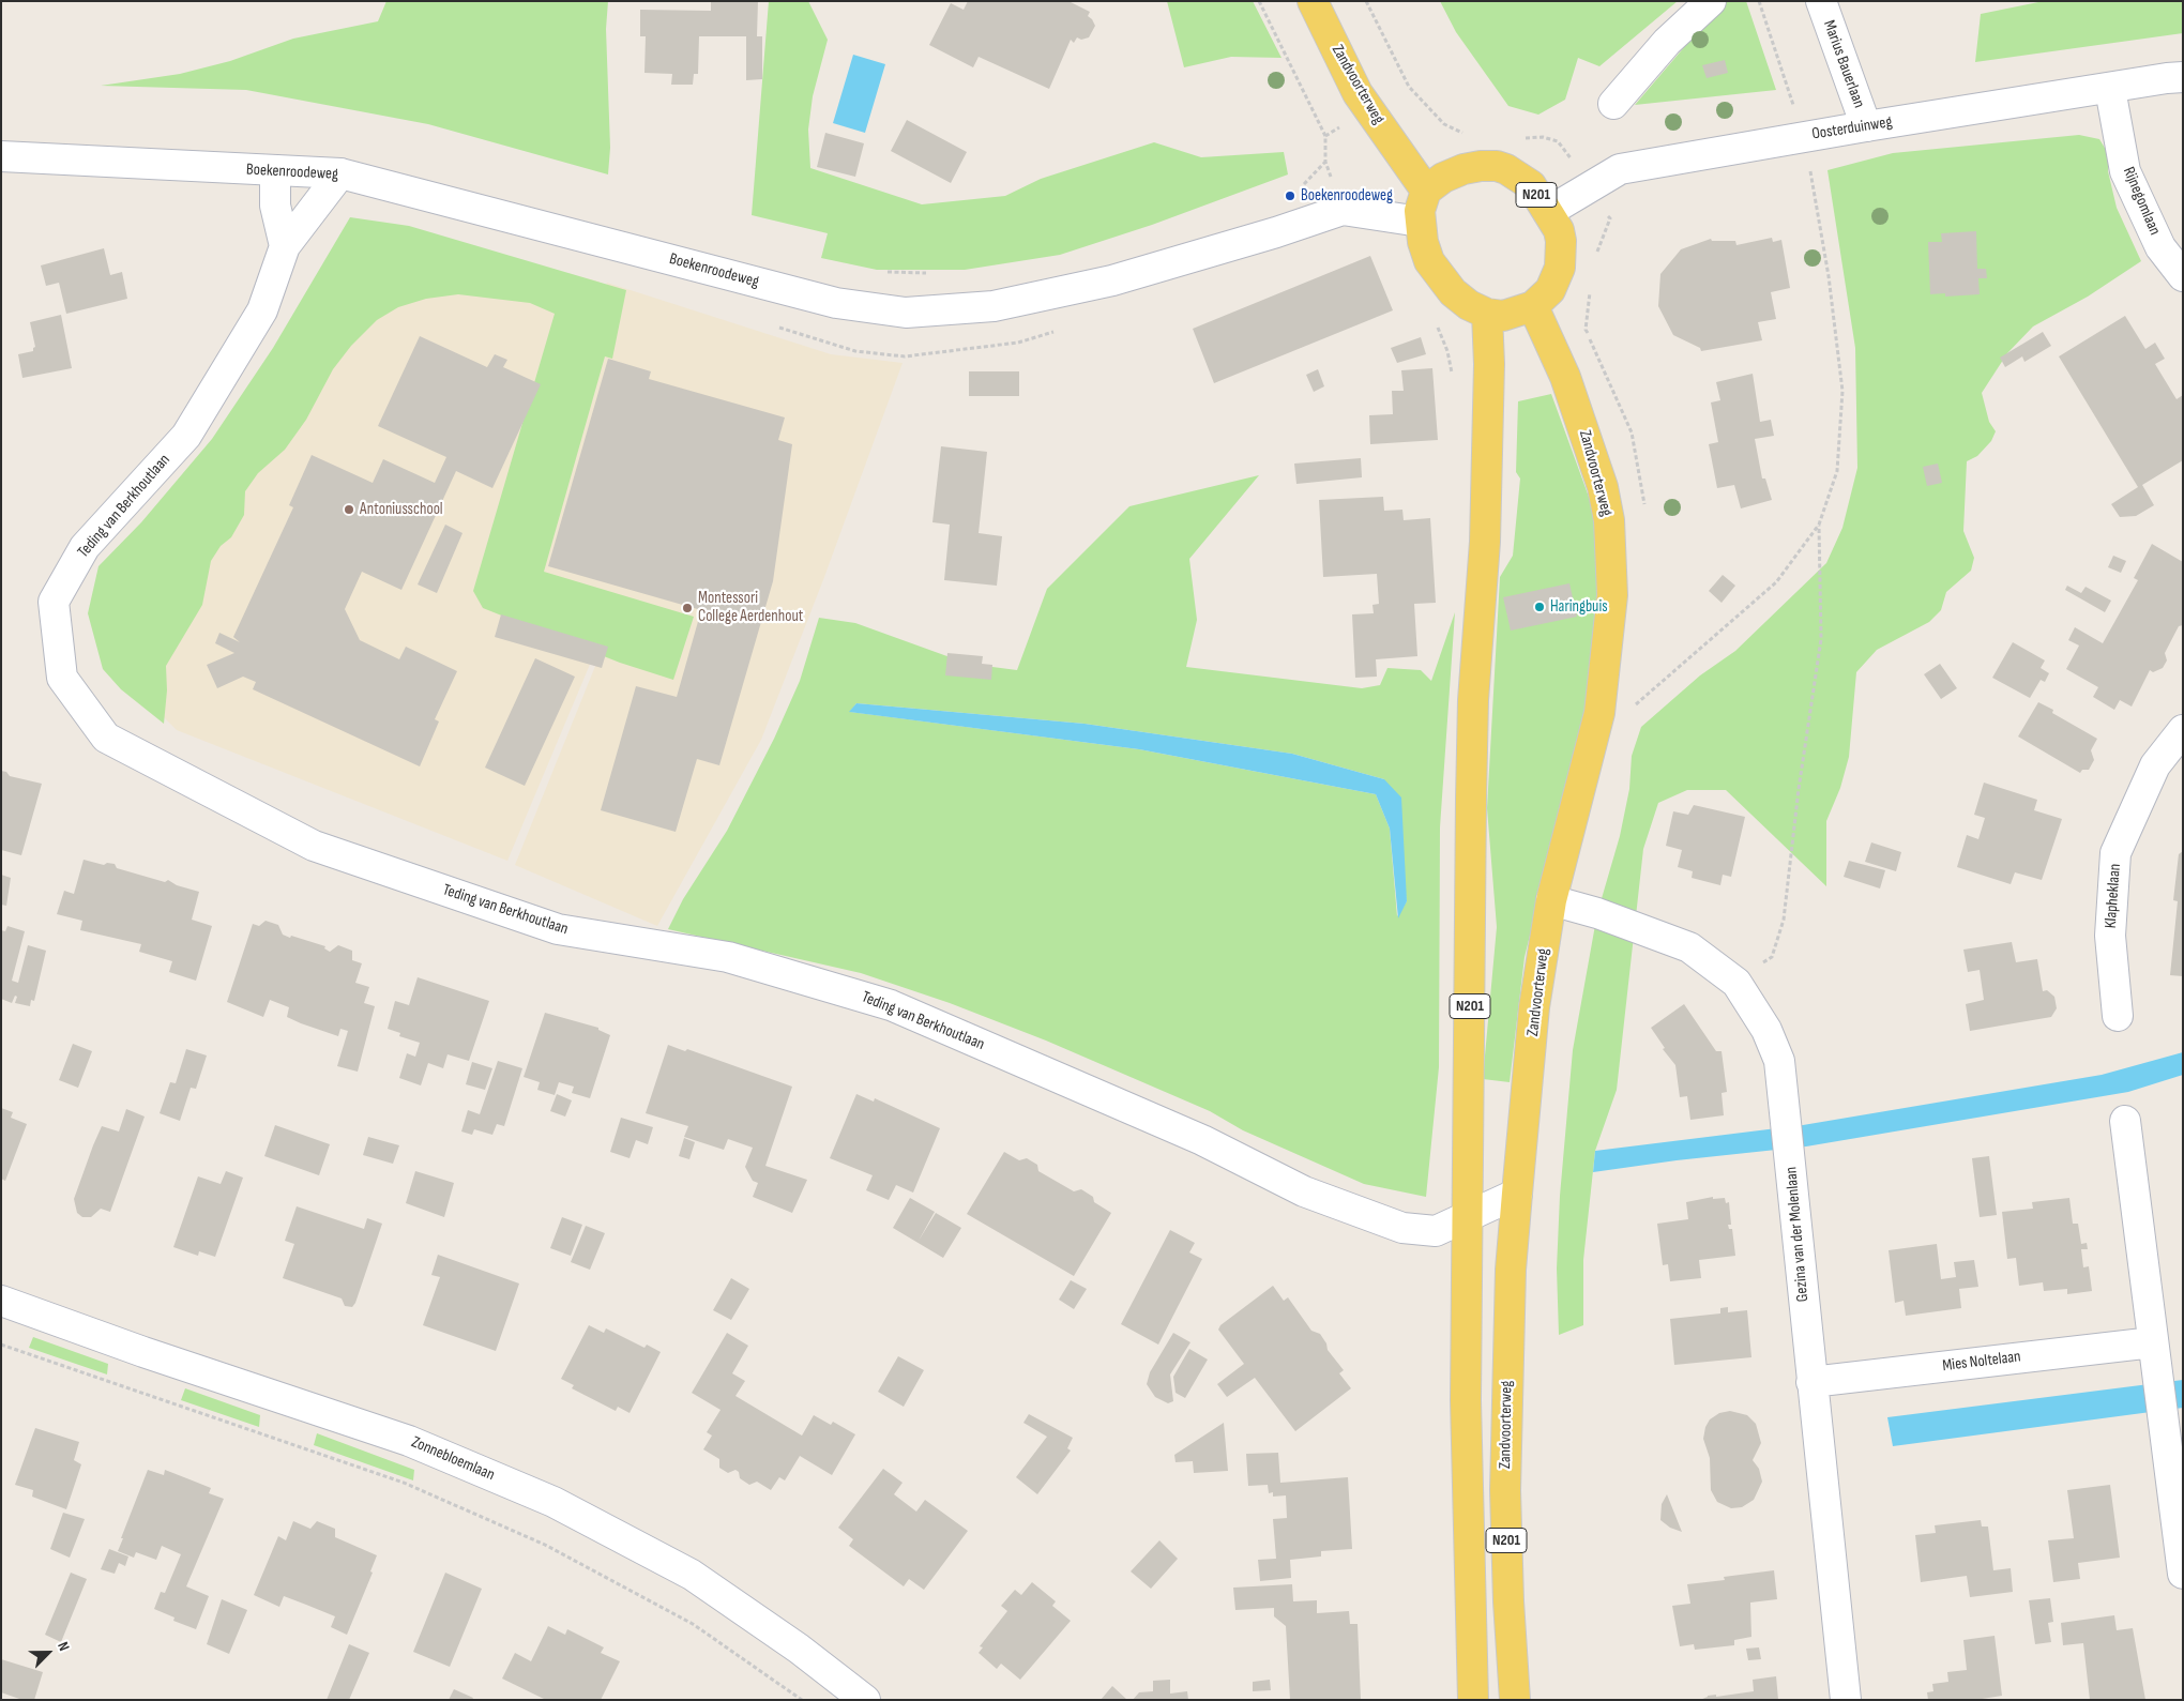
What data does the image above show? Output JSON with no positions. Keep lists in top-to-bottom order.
{
  "streets": {
    "main road": ["Zandvoorterweg", "N201"],
    "street": [
      "Marius Bauerlaan",
      "Oosterduinweg",
      "Boekenroodeweg",
      "Rijnegomlaan",
      "Teding van Berkhoutlaan",
      "Klapheklaan",
      "Gezina van der Molenlaan",
      "Mies Noltelaan",
      "Zonnebloemlaan"
    ]
  },
  "crossings": [
    ["Marius Bauerlaan", "Oosterduinweg"],
    ["Zandvoorterweg", "Oosterduinweg"],
    ["Zandvoorterweg", "Boekenroodeweg"],
    ["Zandvoorterweg", "N201"],
    ["Zandvoorterweg", "Teding van Berkhoutlaan"],
    ["Zandvoorterweg", "Gezina van der Molenlaan"],
    ["Oosterduinweg", "Boekenroodeweg"],
    ["Oosterduinweg", "N201"],
    ["Oosterduinweg", "Rijnegomlaan"],
    ["Boekenroodeweg", "N201"],
    ["Boekenroodeweg", "Teding van Berkhoutlaan"],
    ["N201", "Teding van Berkhoutlaan"],
    ["Gezina van der Molenlaan", "Mies Noltelaan"]
  ],
  "places": [
    "Boekenroodeweg",
    "Antoniusschool",
    "Haringbuis",
    "Montessori College Aerdenhout"
  ],
  "north": "top right"
}
